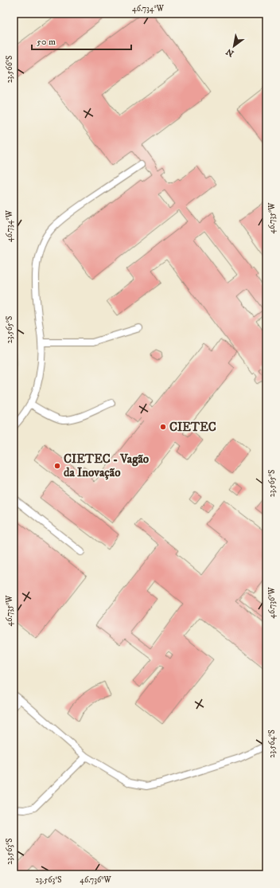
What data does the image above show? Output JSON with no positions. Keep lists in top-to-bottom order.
{
  "places": ["CIETEC", "CIETEC - Vagão da Inovação"],
  "scale_bar": "50 m",
  "north": "bottom left",
  "coordinates": [
    "46.734°W",
    "23.566°S",
    "46.735°W",
    "23.565°S",
    "46.736°W",
    "23.564°S",
    "23.563°S"
  ]
}
